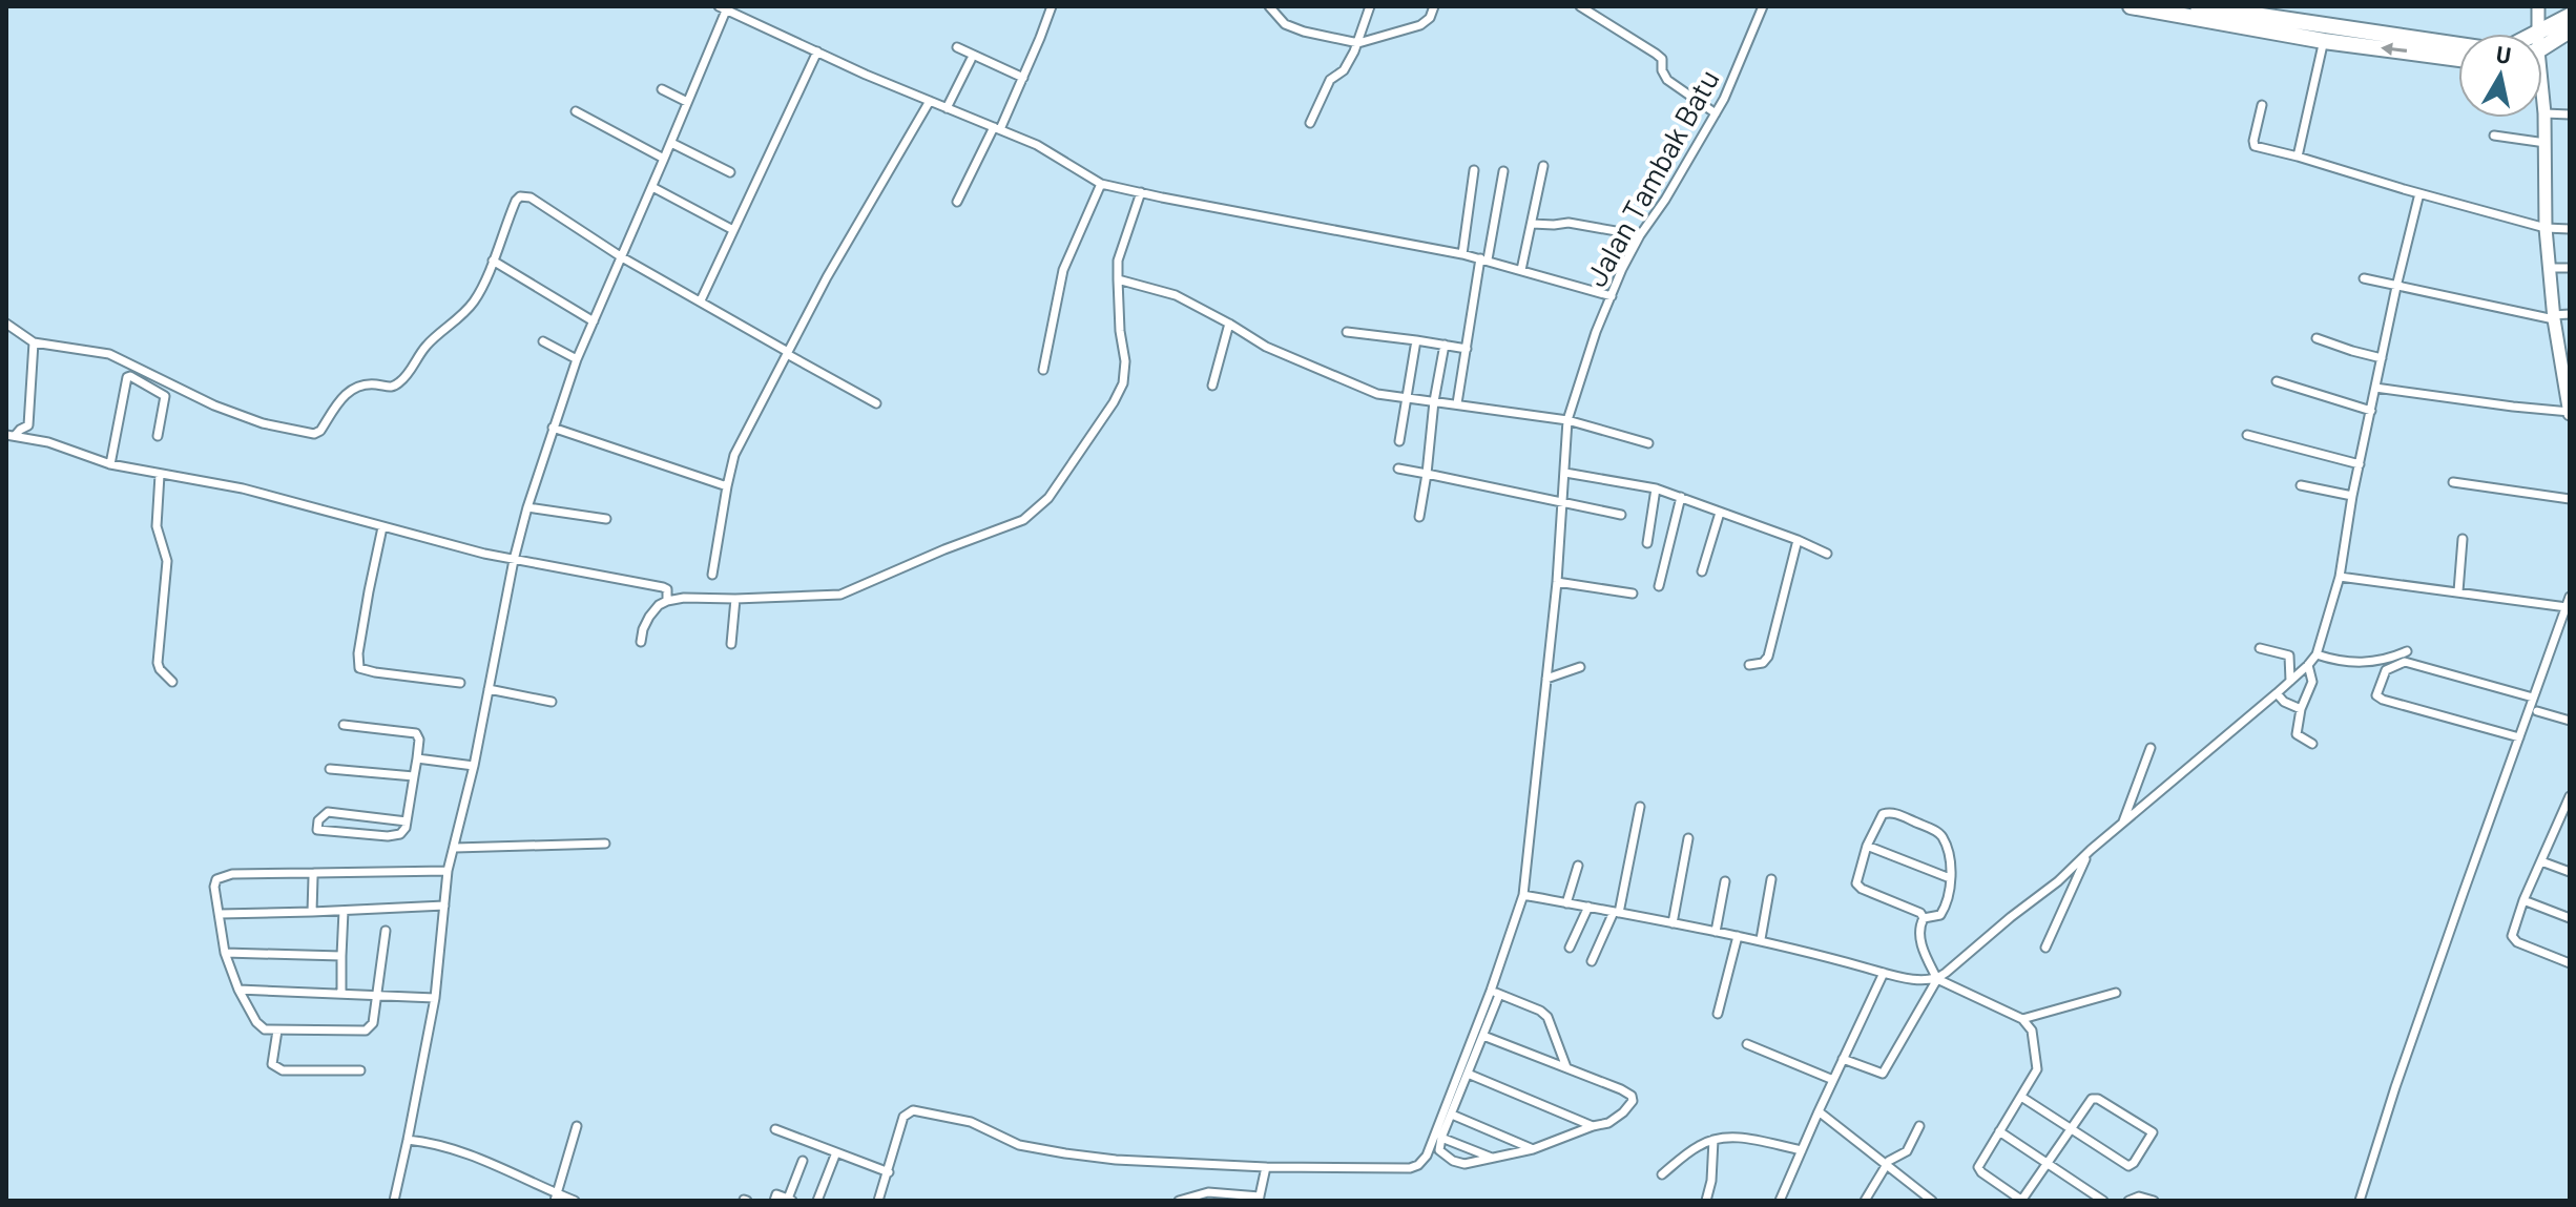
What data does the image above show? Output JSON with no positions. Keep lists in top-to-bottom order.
{
  "streets": {
    "street": ["Jalan Tambak Batu"]
  },
  "north": "top"
}
